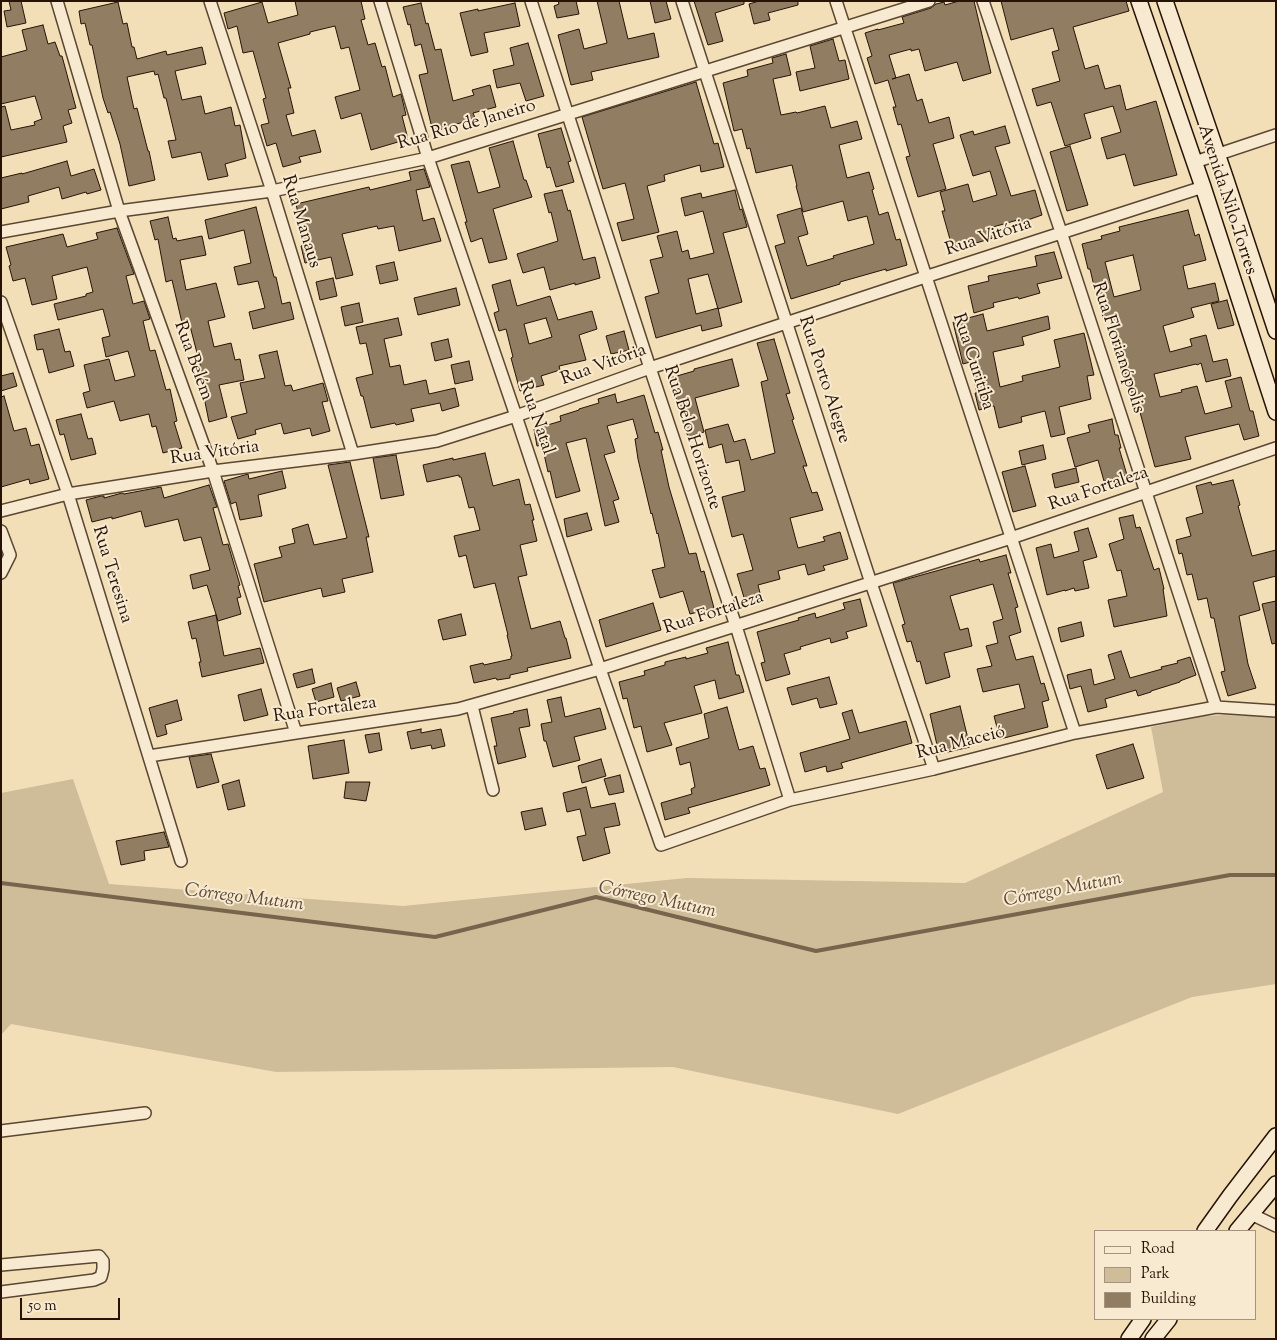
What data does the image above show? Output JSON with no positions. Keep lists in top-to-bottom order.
{
  "streets": {
    "main road": ["Avenida Nilo Torres"],
    "street": [
      "Rua Rio de Janeiro",
      "Rua Manaus",
      "Rua Vitória",
      "Rua Florianópolis",
      "Rua Belém",
      "Rua Curitiba",
      "Rua Porto Alegre",
      "Rua Natal",
      "Rua Belo Horizonte",
      "Rua Fortaleza",
      "Rua Teresina",
      "Rua Maceió"
    ]
  },
  "crossings": [
    ["Rua Rio de Janeiro", "Rua Manaus"],
    ["Rua Rio de Janeiro", "Rua Belém"],
    ["Rua Rio de Janeiro", "Rua Curitiba"],
    ["Rua Rio de Janeiro", "Rua Porto Alegre"],
    ["Rua Rio de Janeiro", "Rua Natal"],
    ["Rua Rio de Janeiro", "Rua Belo Horizonte"],
    ["Avenida Nilo Torres", "Rua Vitória"],
    ["Rua Manaus", "Rua Vitória"],
    ["Rua Vitória", "Rua Florianópolis"],
    ["Rua Vitória", "Rua Belém"],
    ["Rua Vitória", "Rua Curitiba"],
    ["Rua Vitória", "Rua Porto Alegre"],
    ["Rua Vitória", "Rua Natal"],
    ["Rua Vitória", "Rua Belo Horizonte"],
    ["Rua Vitória", "Rua Teresina"],
    ["Rua Florianópolis", "Rua Fortaleza"],
    ["Rua Florianópolis", "Rua Maceió"],
    ["Rua Belém", "Rua Fortaleza"],
    ["Rua Curitiba", "Rua Fortaleza"],
    ["Rua Curitiba", "Rua Maceió"],
    ["Rua Porto Alegre", "Rua Fortaleza"],
    ["Rua Porto Alegre", "Rua Maceió"],
    ["Rua Natal", "Rua Fortaleza"],
    ["Rua Natal", "Rua Maceió"],
    ["Rua Belo Horizonte", "Rua Fortaleza"],
    ["Rua Belo Horizonte", "Rua Maceió"],
    ["Rua Fortaleza", "Rua Teresina"]
  ],
  "water": ["Córrego Mutum"],
  "legend": ["Road", "Park", "Building"],
  "scale_bar": "50 m"
}
